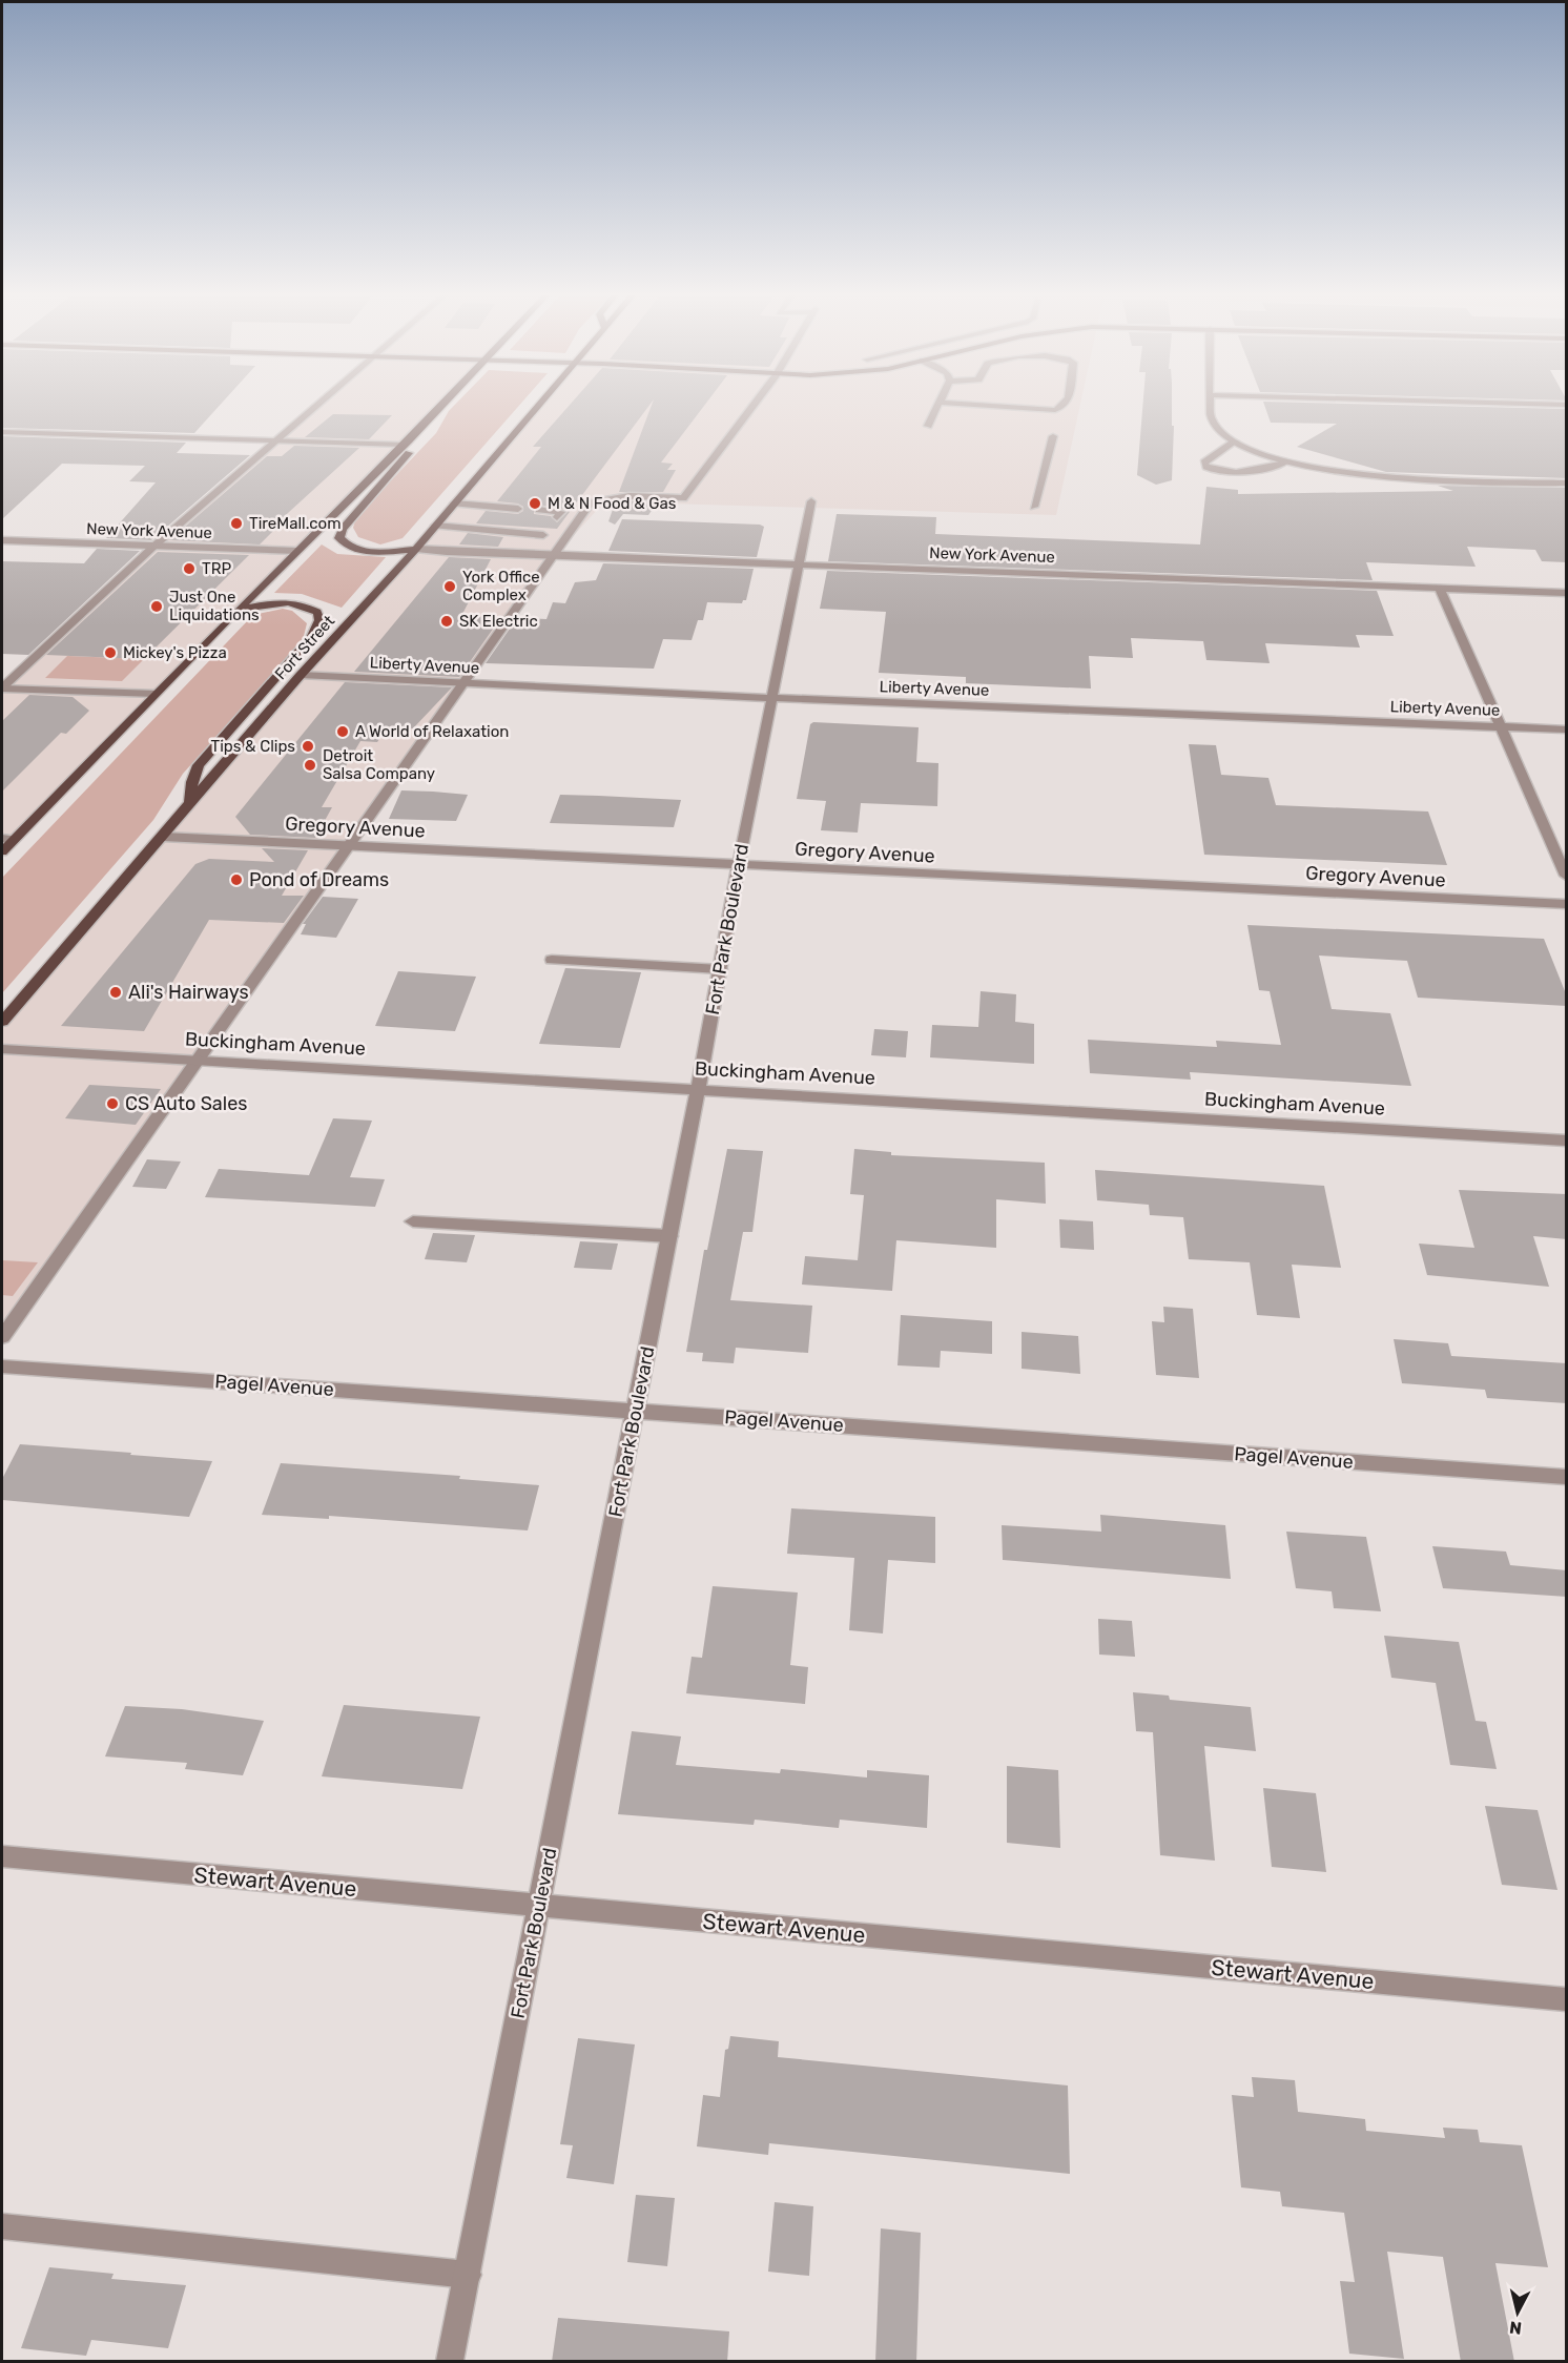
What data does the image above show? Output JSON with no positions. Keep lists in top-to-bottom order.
{
  "streets": {
    "main road": ["Fort Street"],
    "street": [
      "New York Avenue",
      "Liberty Avenue",
      "Gregory Avenue",
      "Fort Park Boulevard",
      "Buckingham Avenue",
      "Pagel Avenue",
      "Stewart Avenue"
    ]
  },
  "crossings": [
    ["New York Avenue", "Fort Street"],
    ["New York Avenue", "Fort Park Boulevard"],
    ["Fort Street", "Liberty Avenue"],
    ["Fort Street", "Gregory Avenue"],
    ["Liberty Avenue", "Fort Park Boulevard"],
    ["Gregory Avenue", "Fort Park Boulevard"],
    ["Fort Park Boulevard", "Buckingham Avenue"],
    ["Fort Park Boulevard", "Pagel Avenue"],
    ["Fort Park Boulevard", "Stewart Avenue"]
  ],
  "places": [
    "M & N Food & Gas",
    "TireMall.com",
    "TRP",
    "York Office Complex",
    "Just One Liquidations",
    "SK Electric",
    "Mickey's Pizza",
    "A World of Relaxation",
    "Tips & Clips",
    "Detroit Salsa Company",
    "Pond of Dreams",
    "Ali's Hairways",
    "CS Auto Sales"
  ],
  "north": "bottom"
}
